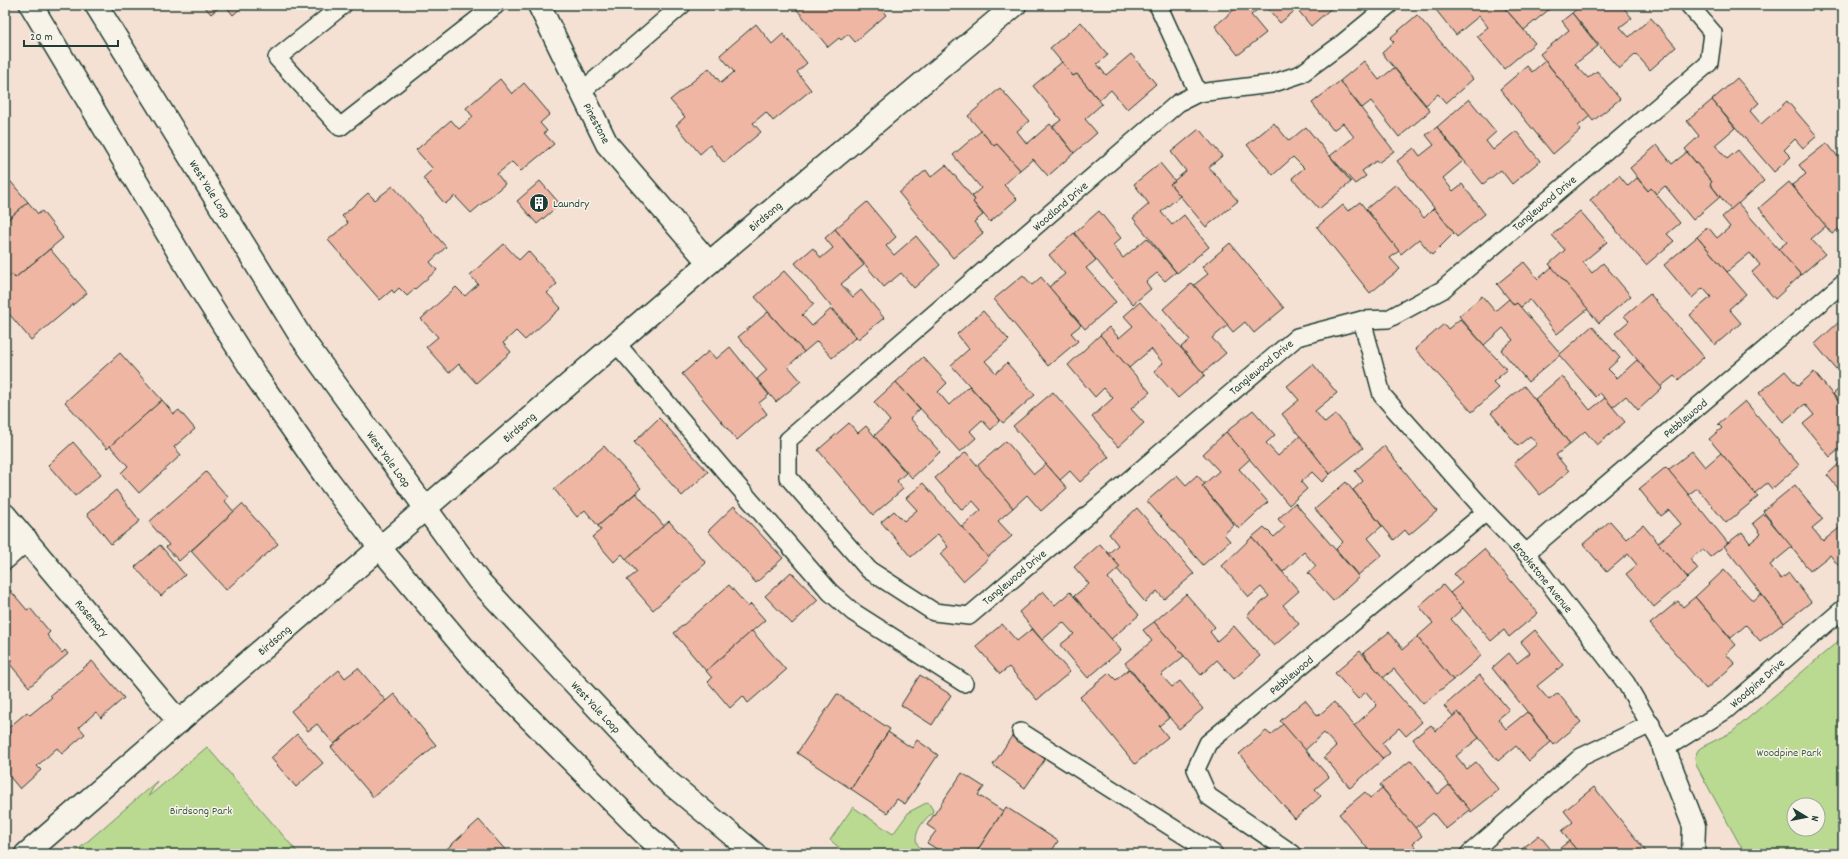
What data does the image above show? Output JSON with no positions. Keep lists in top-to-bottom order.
{
  "streets": {
    "main road": [
      "Pinestone",
      "West Yale Loop",
      "Birdsong",
      "Brookstone Avenue",
      "Rosemary"
    ],
    "lane": [
      "Tanglewood Drive",
      "Woodland Drive",
      "Pebblewood",
      "Woodpine Drive"
    ]
  },
  "crossings": [
    ["Pinestone", "Birdsong"],
    ["West Yale Loop", "Birdsong"],
    ["Tanglewood Drive", "Woodland Drive"],
    ["Tanglewood Drive", "Brookstone Avenue"],
    ["Birdsong", "Rosemary"],
    ["Pebblewood", "Brookstone Avenue"],
    ["Brookstone Avenue", "Woodpine Drive"]
  ],
  "parks": ["Woodpine Park", "Birdsong Park"],
  "places": {
    "building": ["Laundry"]
  },
  "scale_bar": "20 m",
  "north": "right"
}
